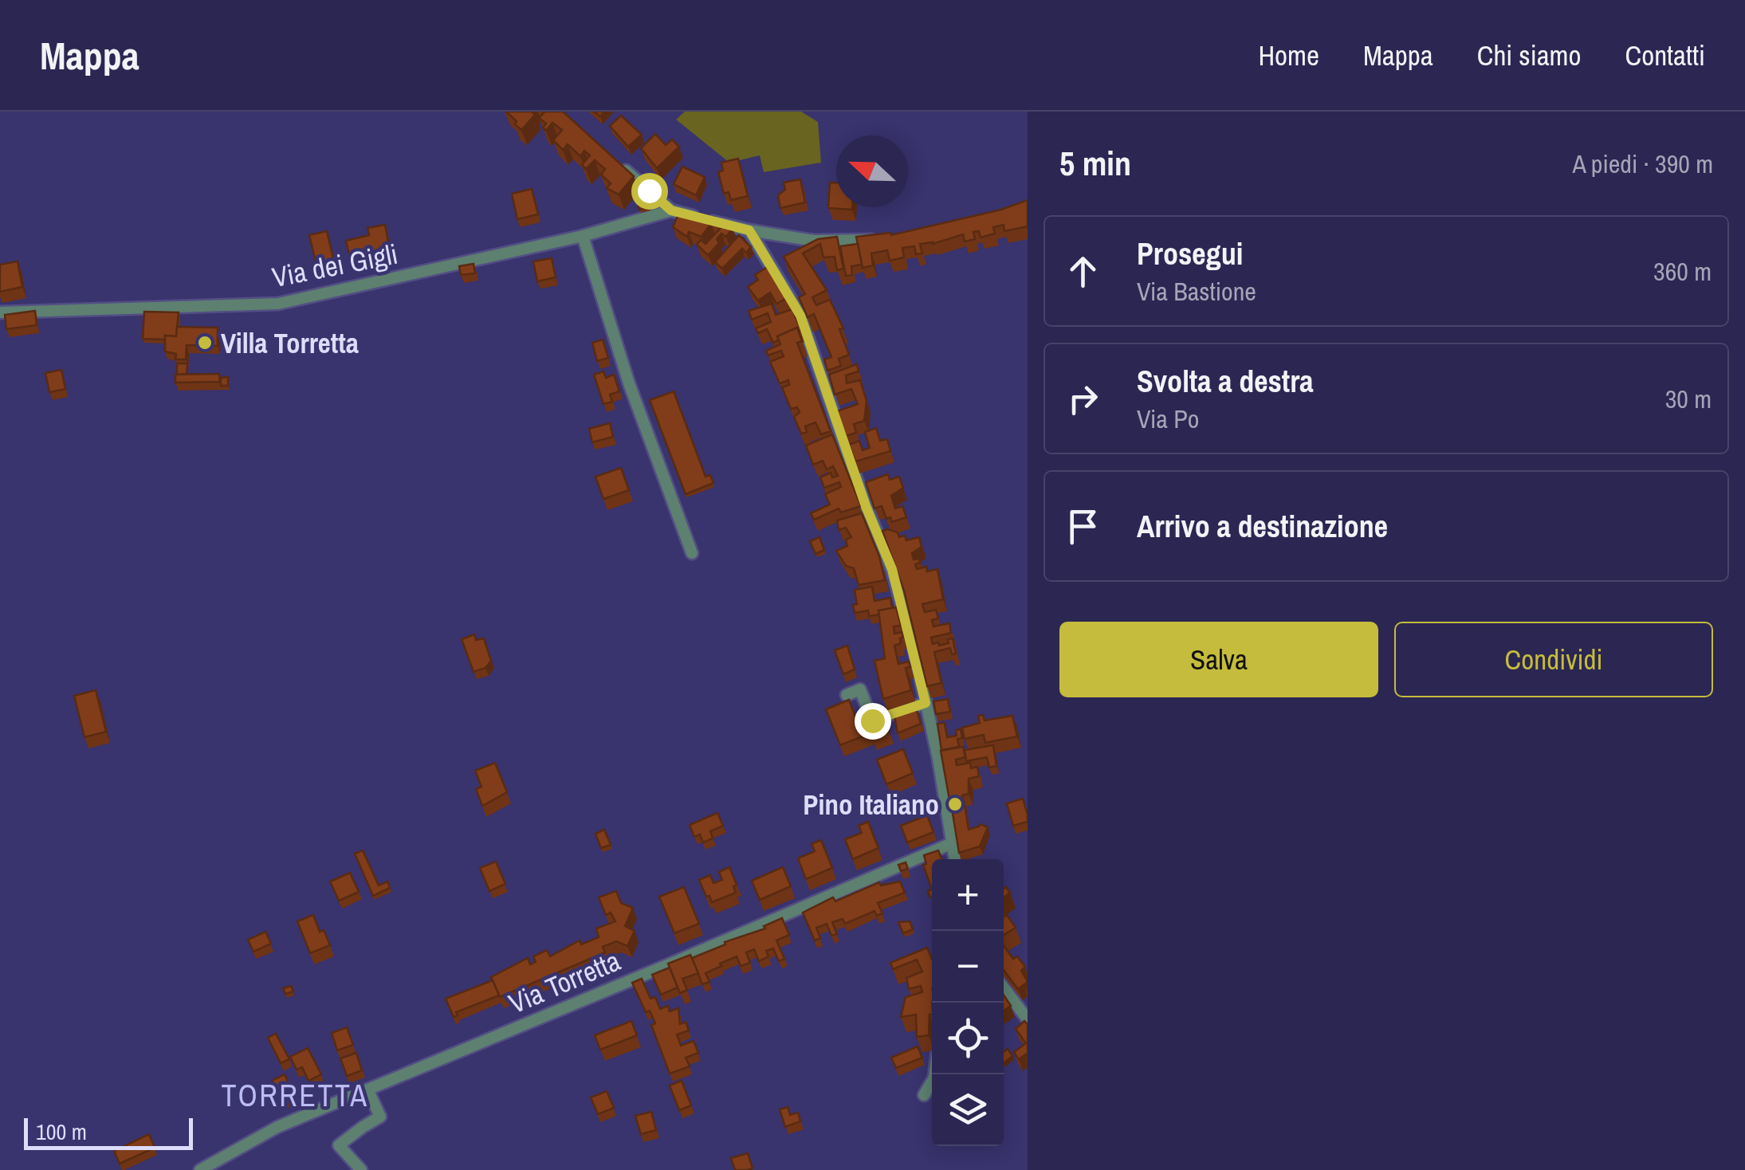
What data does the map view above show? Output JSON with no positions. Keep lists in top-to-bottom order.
{
  "streets": {
    "street": ["Via dei Gigli", "Via Torretta"]
  },
  "districts": ["TORRETTA"],
  "places": ["Villa Torretta", "Pino Italiano"],
  "scale_bar": "100 m",
  "north": "left",
  "page": {
    "header": "Mappa",
    "nav": [
      "Home",
      "Mappa",
      "Chi siamo",
      "Contatti"
    ],
    "heading": ["5 min", "A piedi · 390 m"],
    "list": [
      ["Prosegui", "Via Bastione", "360 m"],
      ["Svolta a destra", "Via Po", "30 m"],
      "Arrivo a destinazione"
    ],
    "buttons": ["Salva", "Condividi"],
    "map_buttons": ["+", "−"],
    "scale": "100 m"
  }
}
